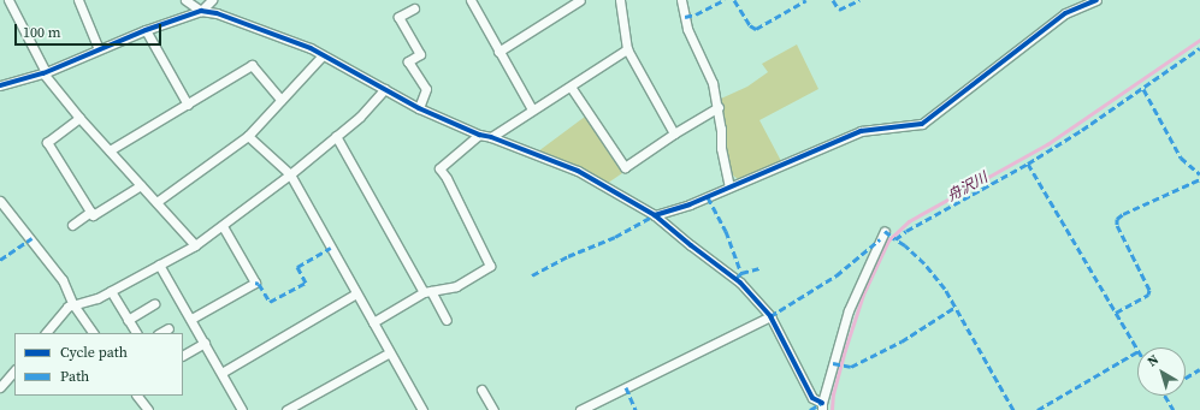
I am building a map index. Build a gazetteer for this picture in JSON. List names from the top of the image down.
{
  "water": ["舟沢川"],
  "legend": ["Cycle path", "Path"],
  "scale_bar": "100 m",
  "north": "top left"
}
